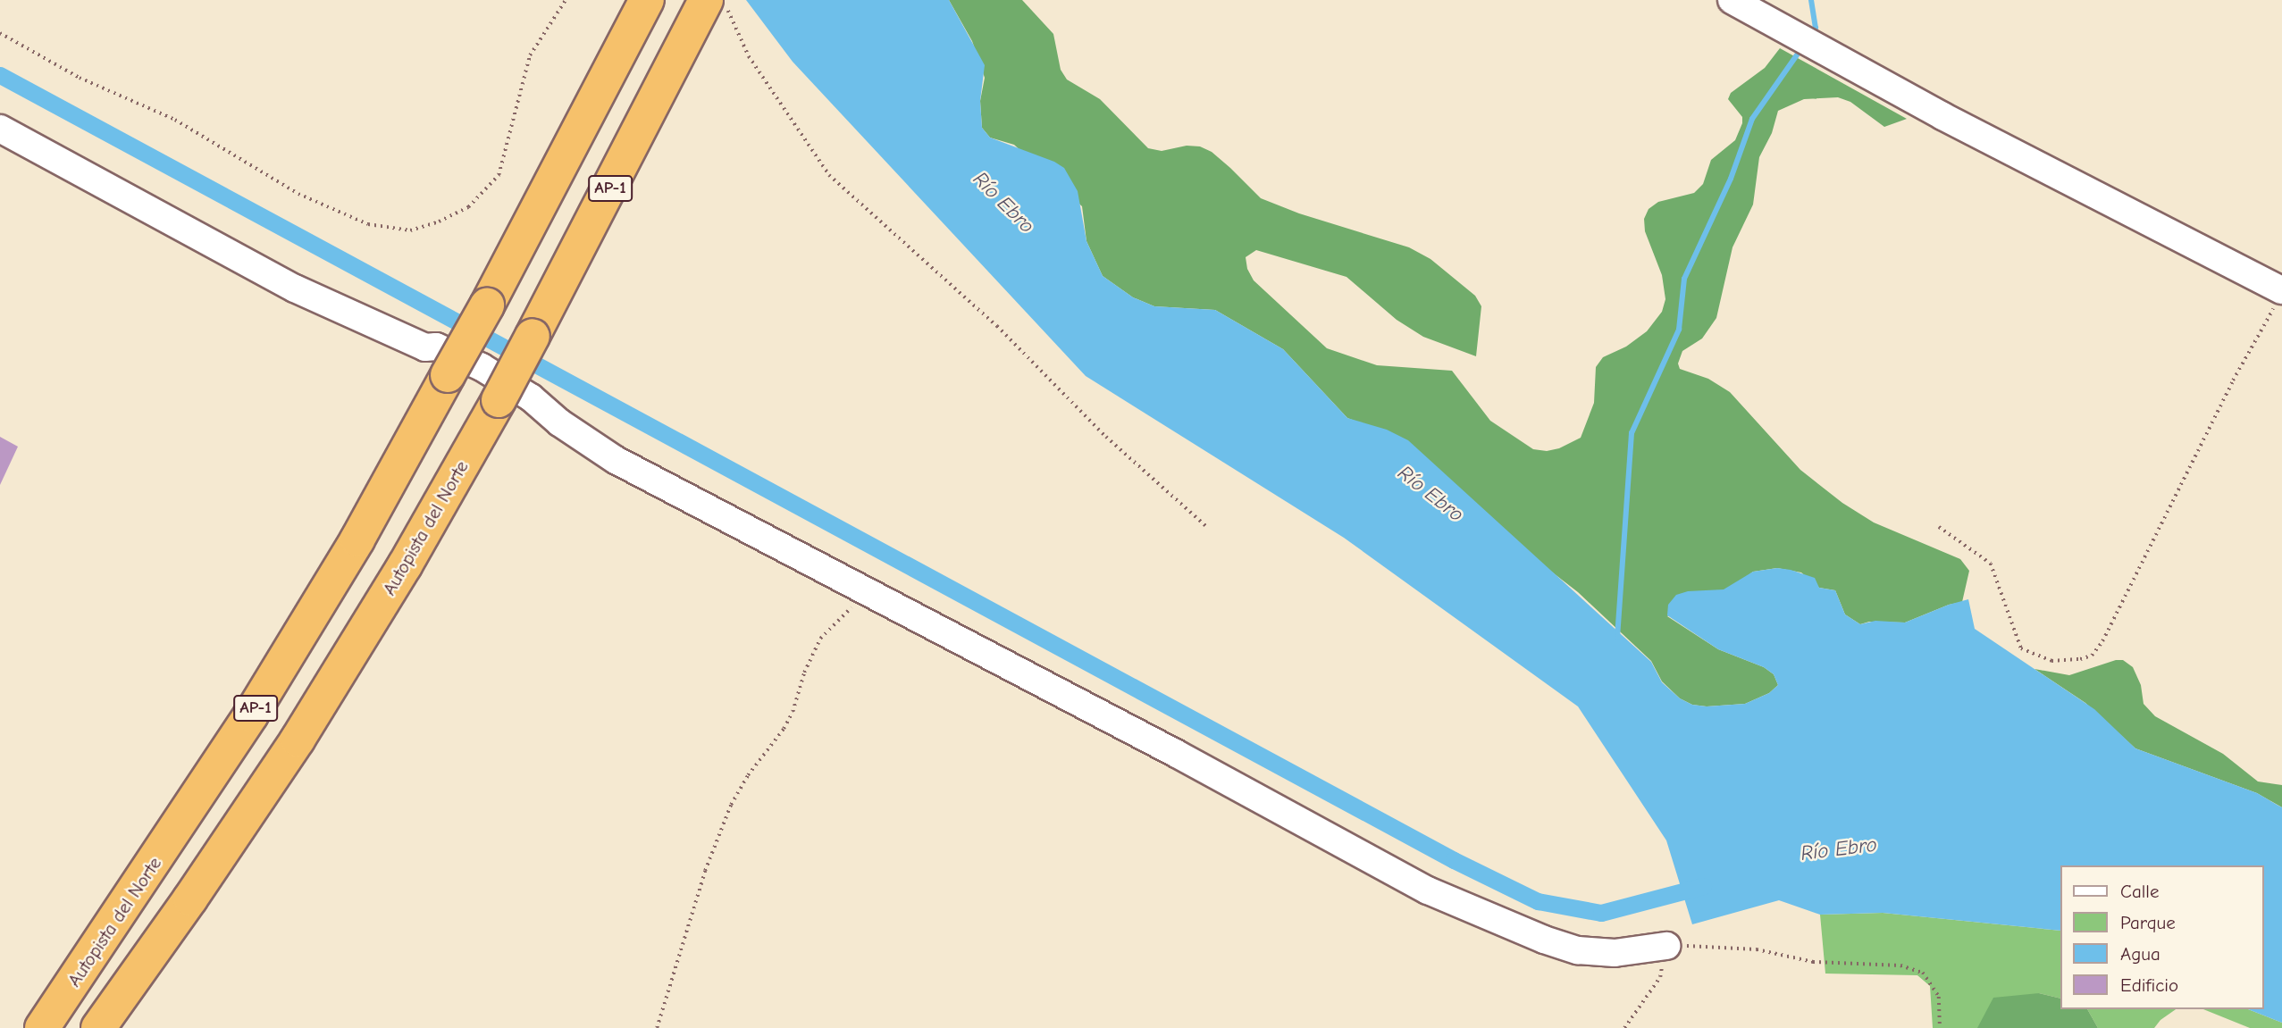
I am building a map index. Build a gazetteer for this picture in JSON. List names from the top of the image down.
{
  "streets": {
    "highway": ["AP-1", "Autopista del Norte"]
  },
  "water": ["Río Ebro"],
  "legend": [
    "Calle",
    "Parque",
    "Agua",
    "Edificio"
  ]
}
